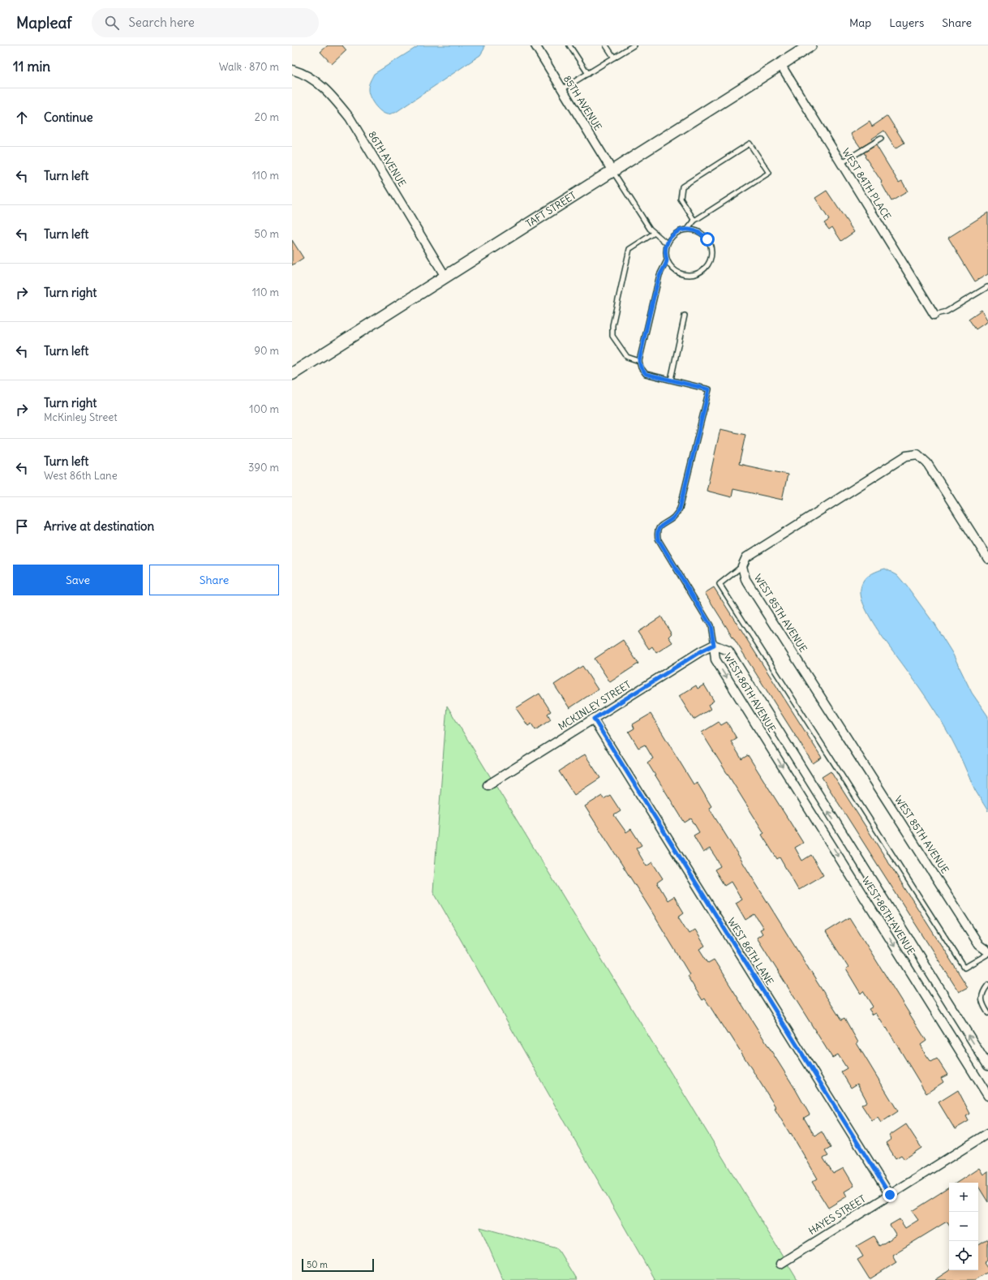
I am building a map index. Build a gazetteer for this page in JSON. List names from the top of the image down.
{
  "streets": {
    "main road": ["TAFT STREET"],
    "street": [
      "85TH AVENUE",
      "86TH AVENUE",
      "WEST 84TH PLACE",
      "WEST 85TH AVENUE",
      "WEST 86TH AVENUE",
      "MCKINLEY STREET",
      "WEST 86TH LANE",
      "HAYES STREET"
    ]
  },
  "crossings": [
    ["85TH AVENUE", "TAFT STREET"],
    ["86TH AVENUE", "TAFT STREET"],
    ["WEST 84TH PLACE", "TAFT STREET"],
    ["WEST 86TH AVENUE", "MCKINLEY STREET"],
    ["MCKINLEY STREET", "WEST 86TH LANE"],
    ["WEST 86TH LANE", "HAYES STREET"]
  ],
  "scale_bar": "50 m",
  "page": {
    "header": "Mapleaf",
    "search": "Search here",
    "nav": ["Map", "Layers", "Share"],
    "heading": ["11 min", "Walk · 870 m"],
    "list": [
      ["Continue", "20 m"],
      ["Turn left", "110 m"],
      ["Turn left", "50 m"],
      ["Turn right", "110 m"],
      ["Turn left", "90 m"],
      ["Turn right", "McKinley Street", "100 m"],
      ["Turn left", "West 86th Lane", "390 m"],
      "Arrive at destination"
    ],
    "buttons": ["Save", "Share"],
    "map_buttons": ["+", "−"],
    "scale": "50 m"
  }
}
